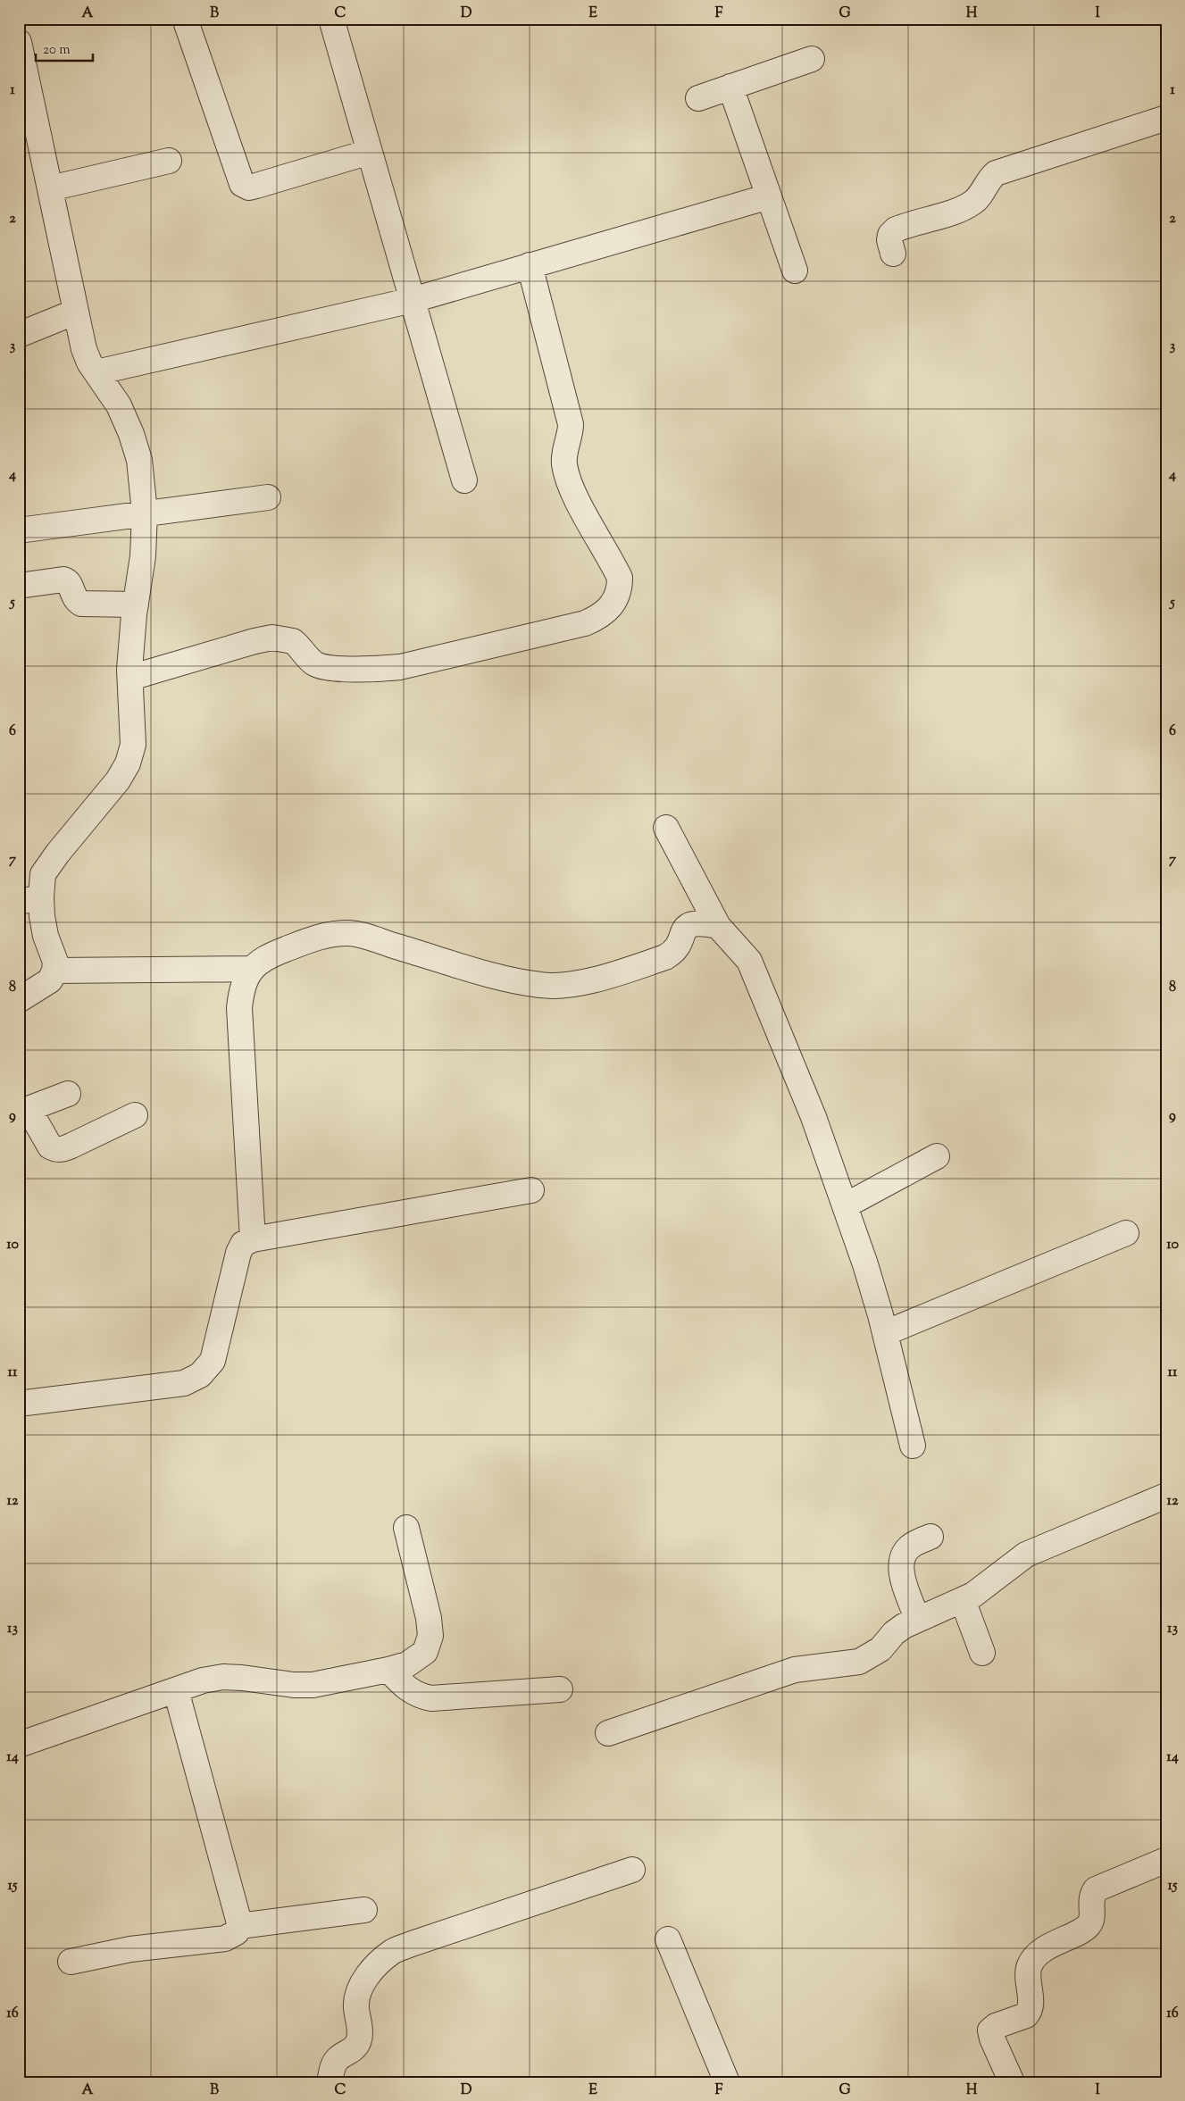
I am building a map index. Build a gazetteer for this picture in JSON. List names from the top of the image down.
{
  "scale_bar": "20 m",
  "grid": {
    "columns": [
      "A",
      "B",
      "C",
      "D",
      "E",
      "F",
      "G",
      "H",
      "I"
    ],
    "rows": [
      "1",
      "2",
      "3",
      "4",
      "5",
      "6",
      "7",
      "8",
      "9",
      "10",
      "11",
      "12",
      "13",
      "14",
      "15",
      "16"
    ]
  }
}
